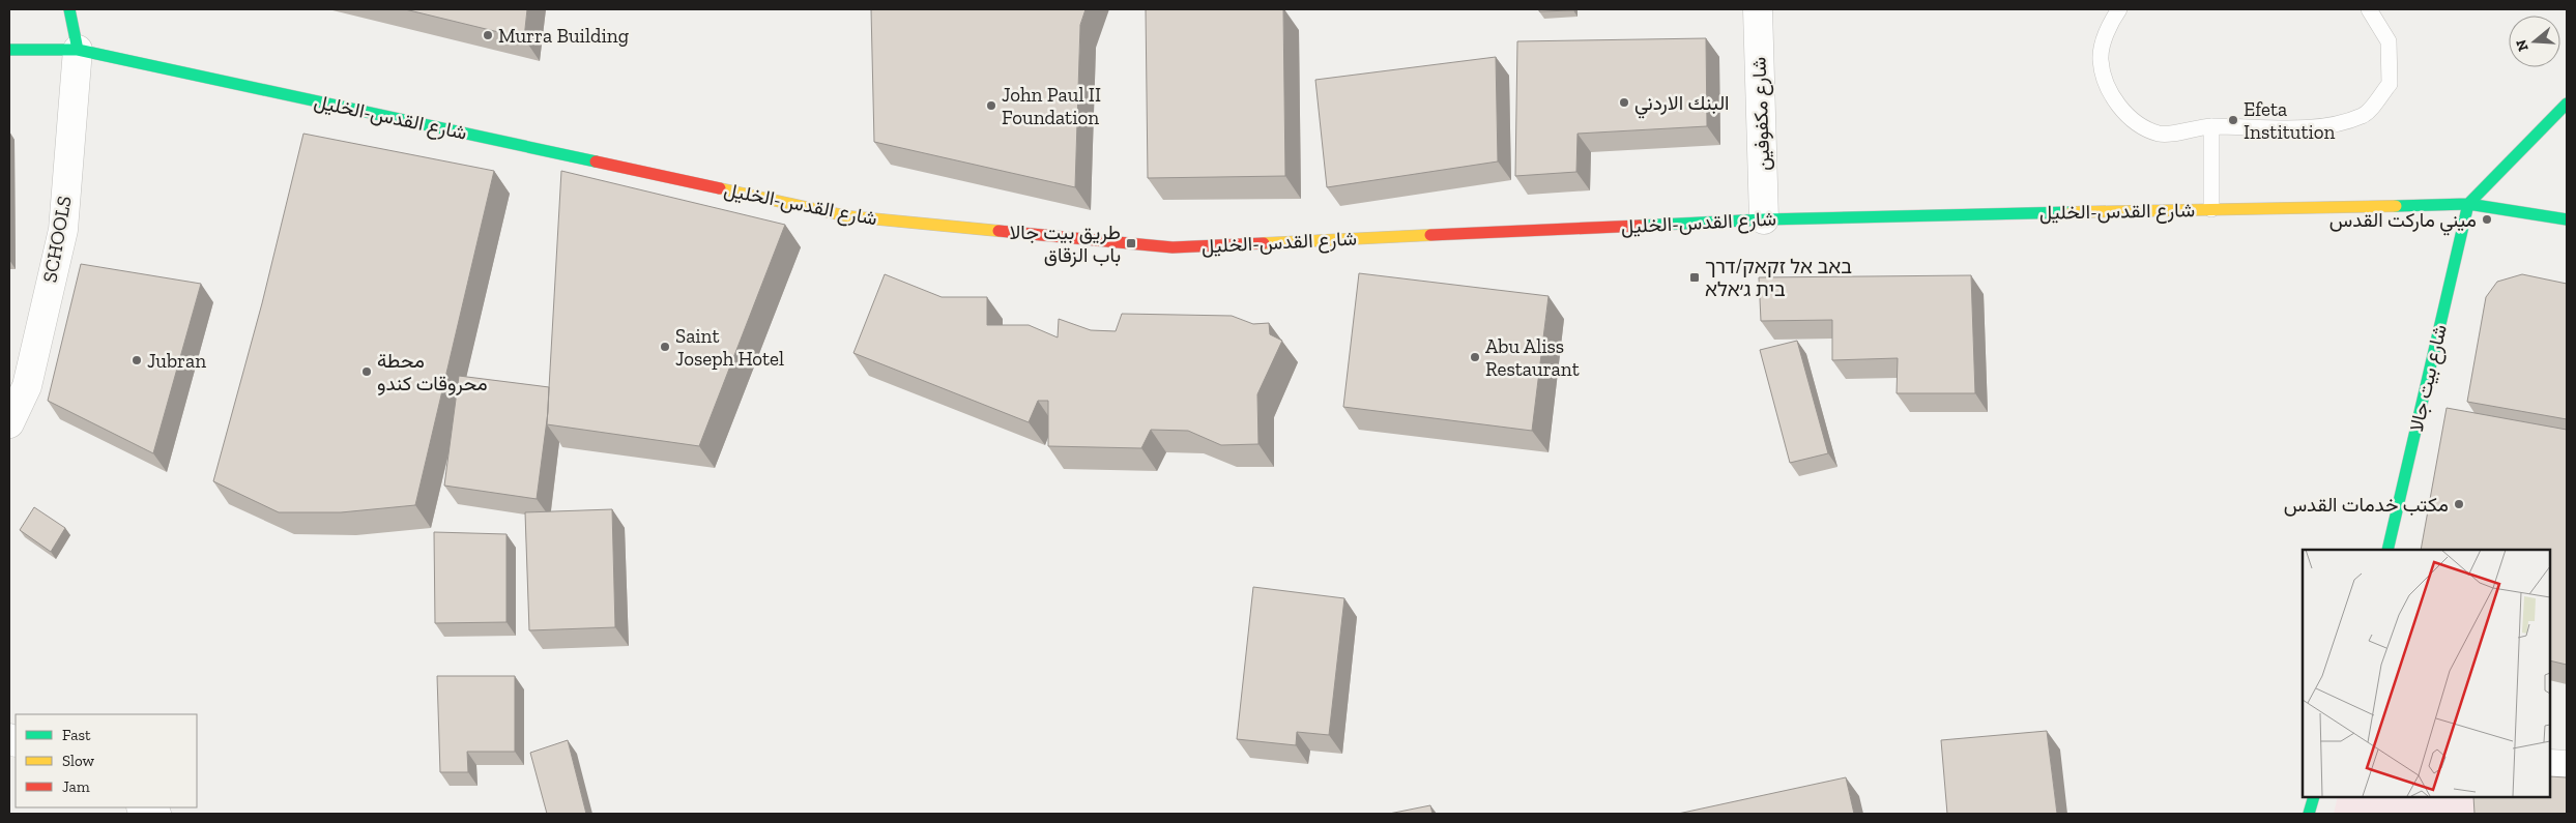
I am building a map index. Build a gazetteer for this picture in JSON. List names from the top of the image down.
{
  "streets": {
    "main road": ["شارع القدس-الخليل", "شارع بيت جالا"],
    "street": ["شارع مكفوفين", "SCHOOLS"]
  },
  "crossings": [
    ["شارع مكفوفين", "شارع القدس-الخليل"],
    ["شارع القدس-الخليل", "SCHOOLS"],
    ["شارع القدس-الخليل", "شارع بيت جالا"]
  ],
  "places": {
    "other": [
      "Murra Building",
      "البنك الاردني",
      "John Paul II Foundation",
      "Efeta Institution",
      "ميني ماركت القدس",
      "Saint Joseph Hotel",
      "Abu Aliss Restaurant",
      "Jubran",
      "محطة محروقات كندو",
      "مكتب خدمات القدس"
    ],
    "transit": ["طريق بيت جالا باب الزقاق", "באב אל זקאק/דרך בית ג׳אלא"]
  },
  "legend": ["Fast", "Slow", "Jam"],
  "north": "left"
}
